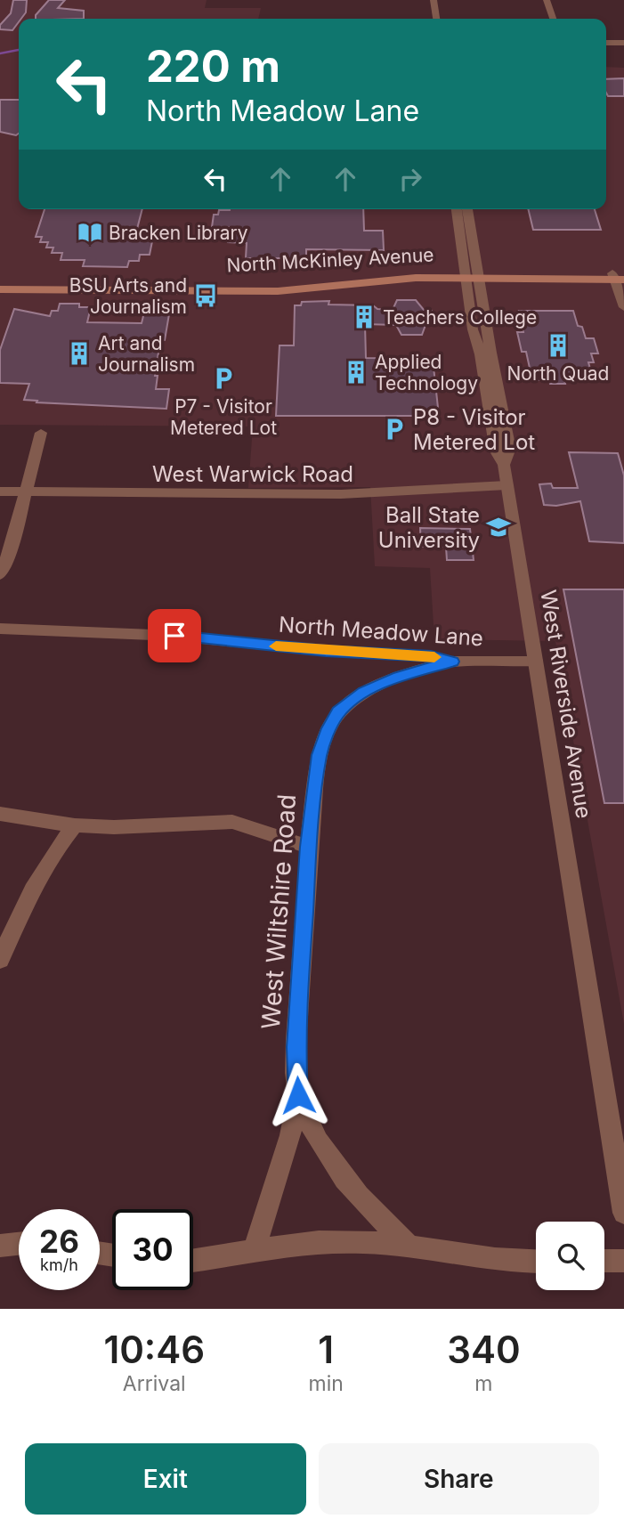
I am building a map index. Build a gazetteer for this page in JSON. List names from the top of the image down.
{
  "streets": {
    "main road": ["North McKinley Avenue"],
    "street": [
      "West Warwick Road",
      "North Meadow Lane",
      "West Riverside Avenue",
      "West Wiltshire Road"
    ]
  },
  "crossings": [
    ["North McKinley Avenue", "West Riverside Avenue"],
    ["West Warwick Road", "West Riverside Avenue"],
    ["North Meadow Lane", "West Riverside Avenue"],
    ["North Meadow Lane", "West Wiltshire Road"]
  ],
  "places": {
    "library": ["Bracken Library"],
    "bus stop": ["BSU Arts and Journalism"],
    "building": [
      "Teachers College",
      "North Quad",
      "Art and Journalism",
      "Applied Technology"
    ],
    "parking": ["P7 - Visitor Metered Lot", "P8 - Visitor Metered Lot"],
    "school or university": ["Ball State University"]
  },
  "page": {
    "turn": ["220 m", "North Meadow Lane"],
    "speed": "26 km/h",
    "limit": "30",
    "eta": [
      "10:46",
      "Arrival",
      "1",
      "min",
      "340",
      "m"
    ],
    "buttons": ["Exit", "Share"]
  }
}
